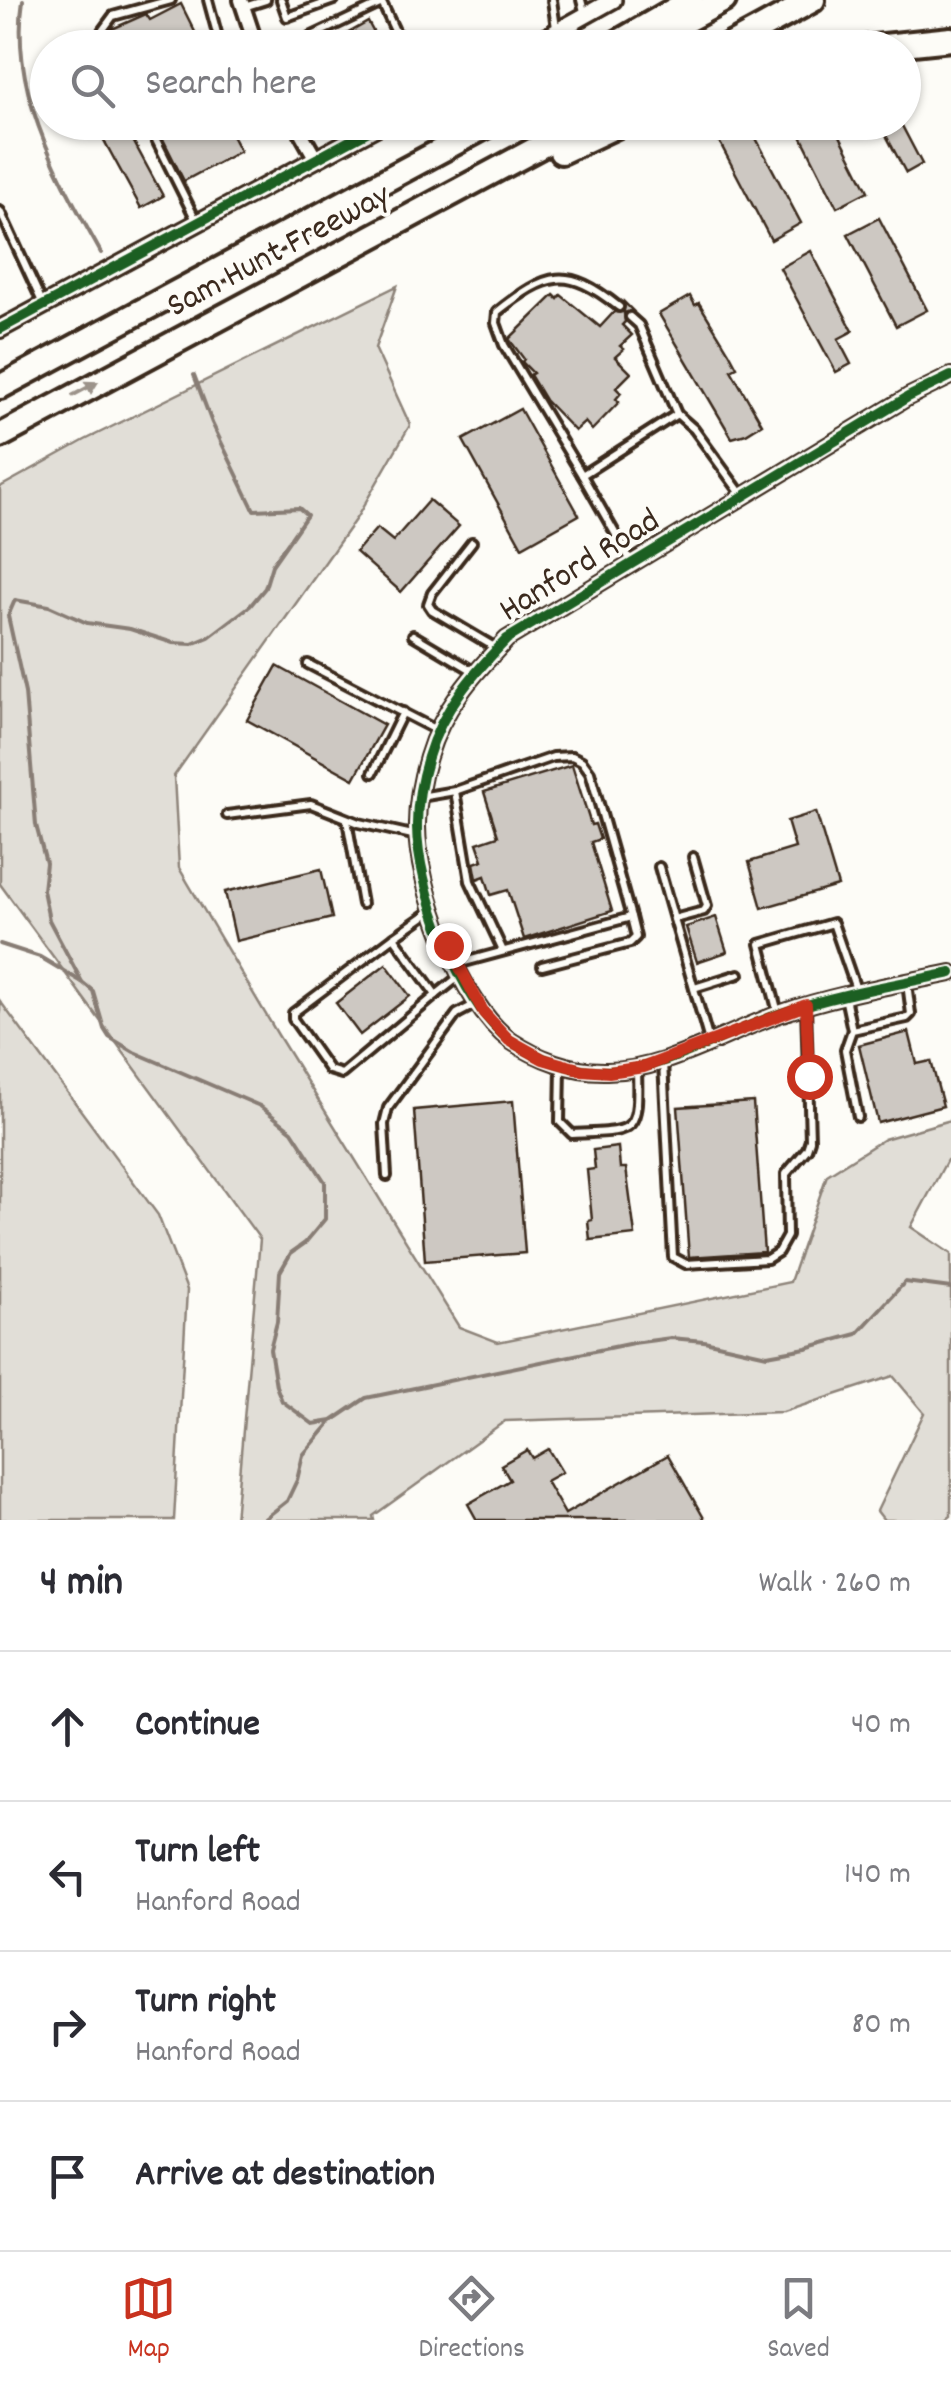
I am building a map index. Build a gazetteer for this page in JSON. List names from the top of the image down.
{
  "streets": {
    "highway": ["Sam Hunt Freeway"],
    "street": ["Hanford Road"]
  },
  "page": {
    "search": "Search here",
    "heading": ["4 min", "Walk · 260 m"],
    "list": [
      ["Continue", "40 m"],
      ["Turn left", "Hanford Road", "140 m"],
      ["Turn right", "Hanford Road", "80 m"],
      "Arrive at destination"
    ],
    "nav": ["Map", "Directions", "Saved"]
  }
}
